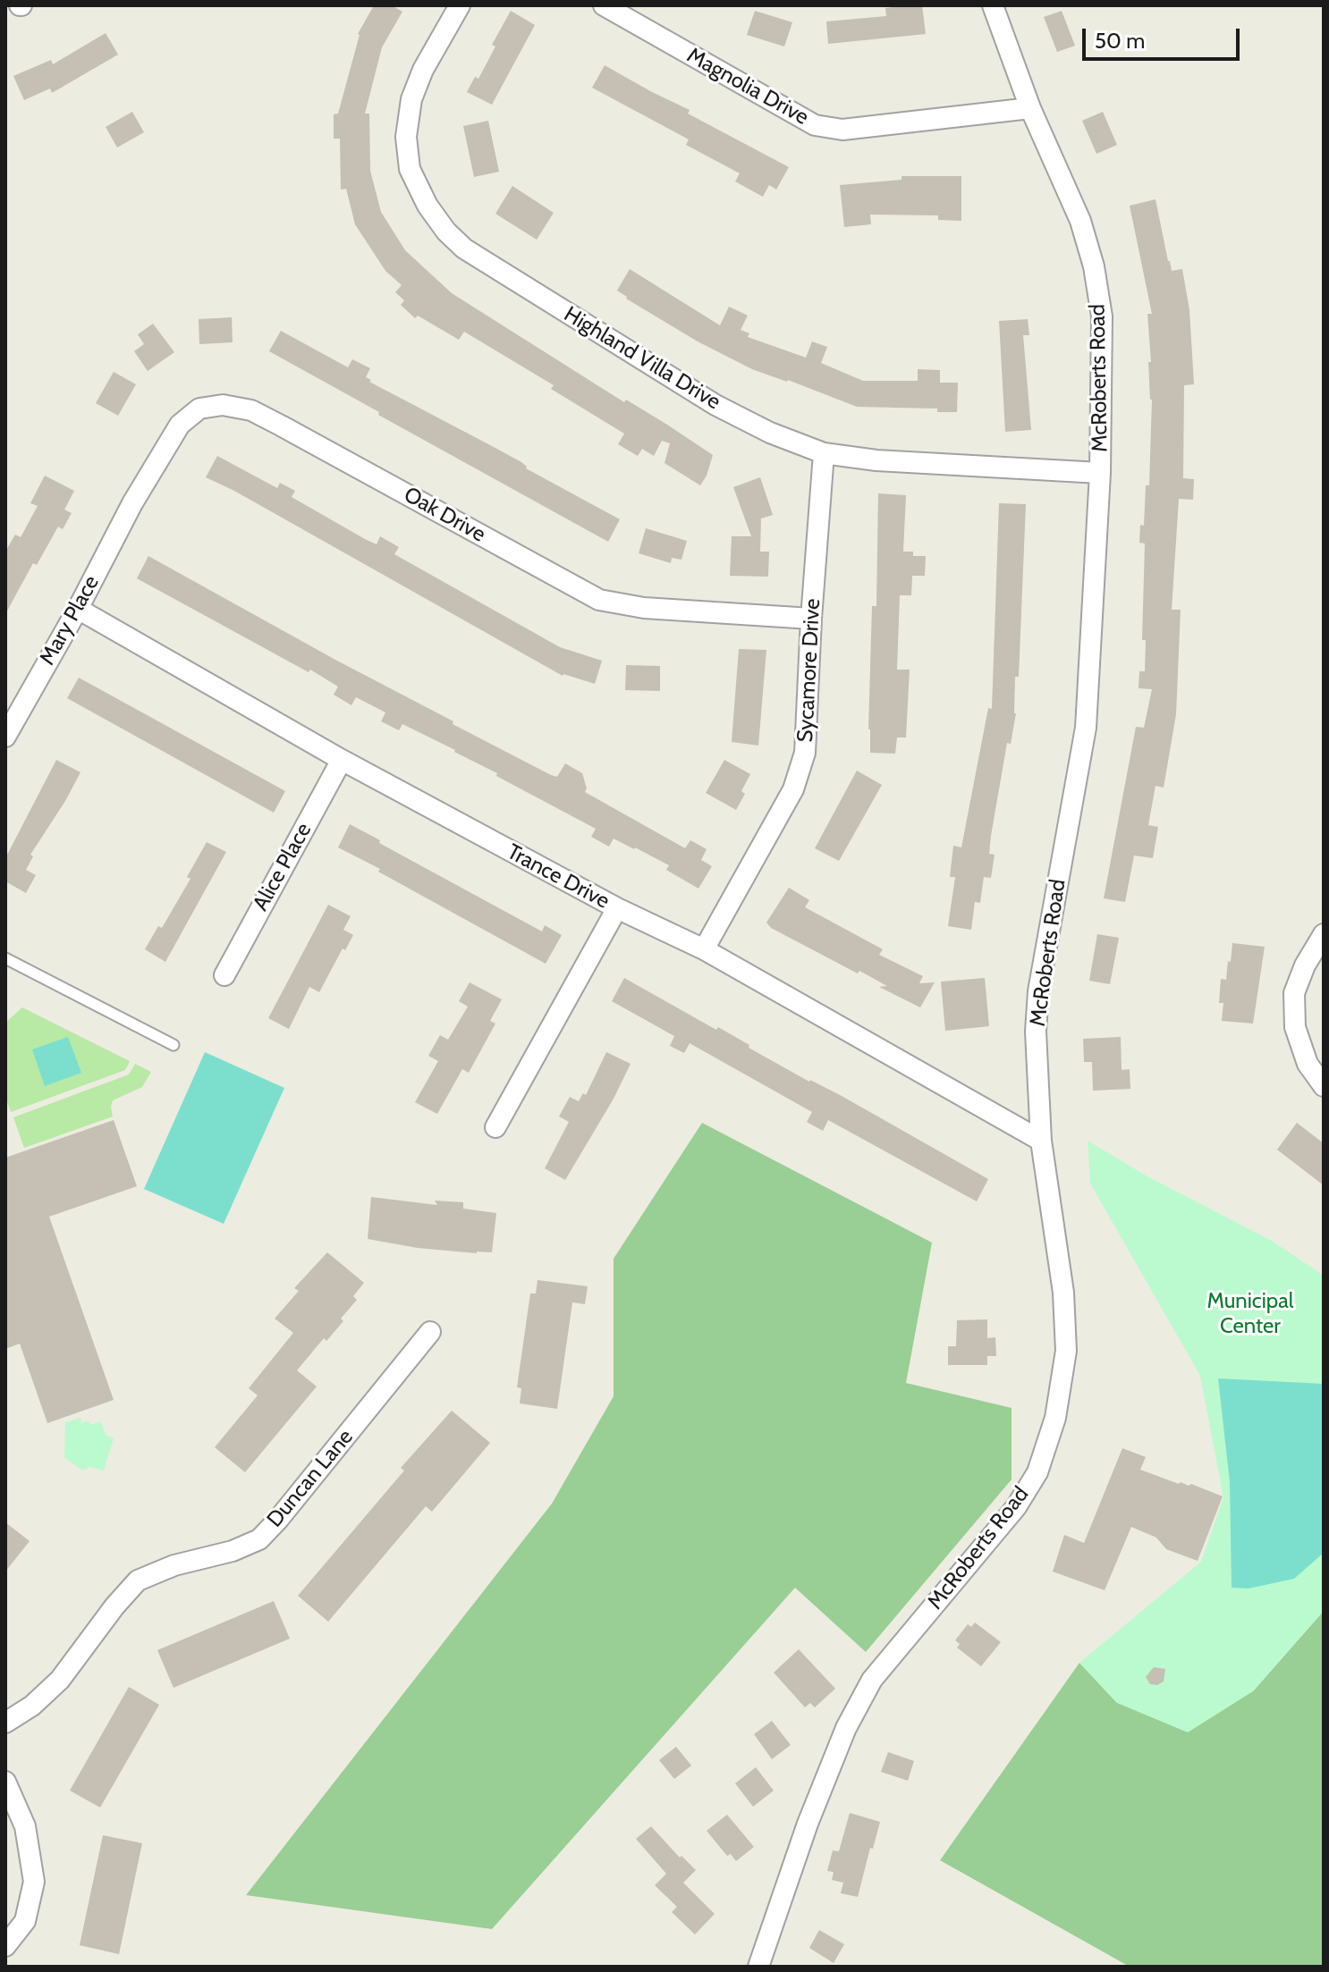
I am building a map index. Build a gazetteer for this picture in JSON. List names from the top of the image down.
{
  "streets": {
    "street": [
      "Magnolia Drive",
      "Highland Villa Drive",
      "McRoberts Road",
      "Oak Drive",
      "Mary Place",
      "Sycamore Drive",
      "Alice Place",
      "Trance Drive",
      "Duncan Lane"
    ]
  },
  "crossings": [
    ["Magnolia Drive", "McRoberts Road"],
    ["Highland Villa Drive", "McRoberts Road"],
    ["Highland Villa Drive", "Sycamore Drive"],
    ["McRoberts Road", "Trance Drive"],
    ["Oak Drive", "Mary Place"],
    ["Oak Drive", "Sycamore Drive"],
    ["Mary Place", "Trance Drive"],
    ["Sycamore Drive", "Trance Drive"],
    ["Alice Place", "Trance Drive"]
  ],
  "parks": ["Municipal Center"],
  "scale_bar": "50 m"
}
